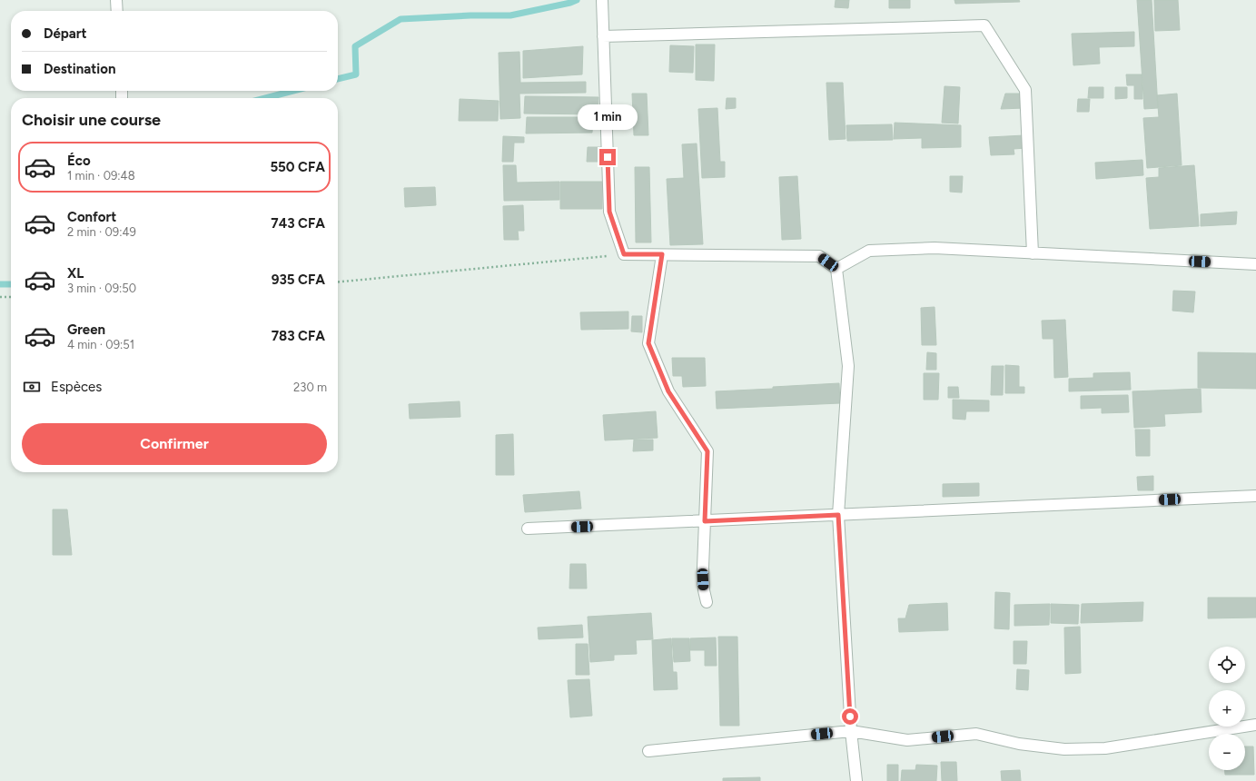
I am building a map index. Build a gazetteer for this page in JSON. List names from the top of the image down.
{
  "page": {
    "banner": ["Départ", "Destination"],
    "heading": "Choisir une course",
    "bubble": "1 min",
    "list": [
      {
        "name": "Éco",
        "note": "1 min · 09:48",
        "value": "550 CFA"
      },
      {
        "name": "Confort",
        "note": "2 min · 09:49",
        "value": "743 CFA"
      },
      {
        "name": "XL",
        "note": "3 min · 09:50",
        "value": "935 CFA"
      },
      {
        "name": "Green",
        "note": "4 min · 09:51",
        "value": "783 CFA"
      }
    ],
    "pay": ["Espèces", "230 m"],
    "buttons": "Confirmer",
    "map_buttons": ["+", "−"]
  }
}
